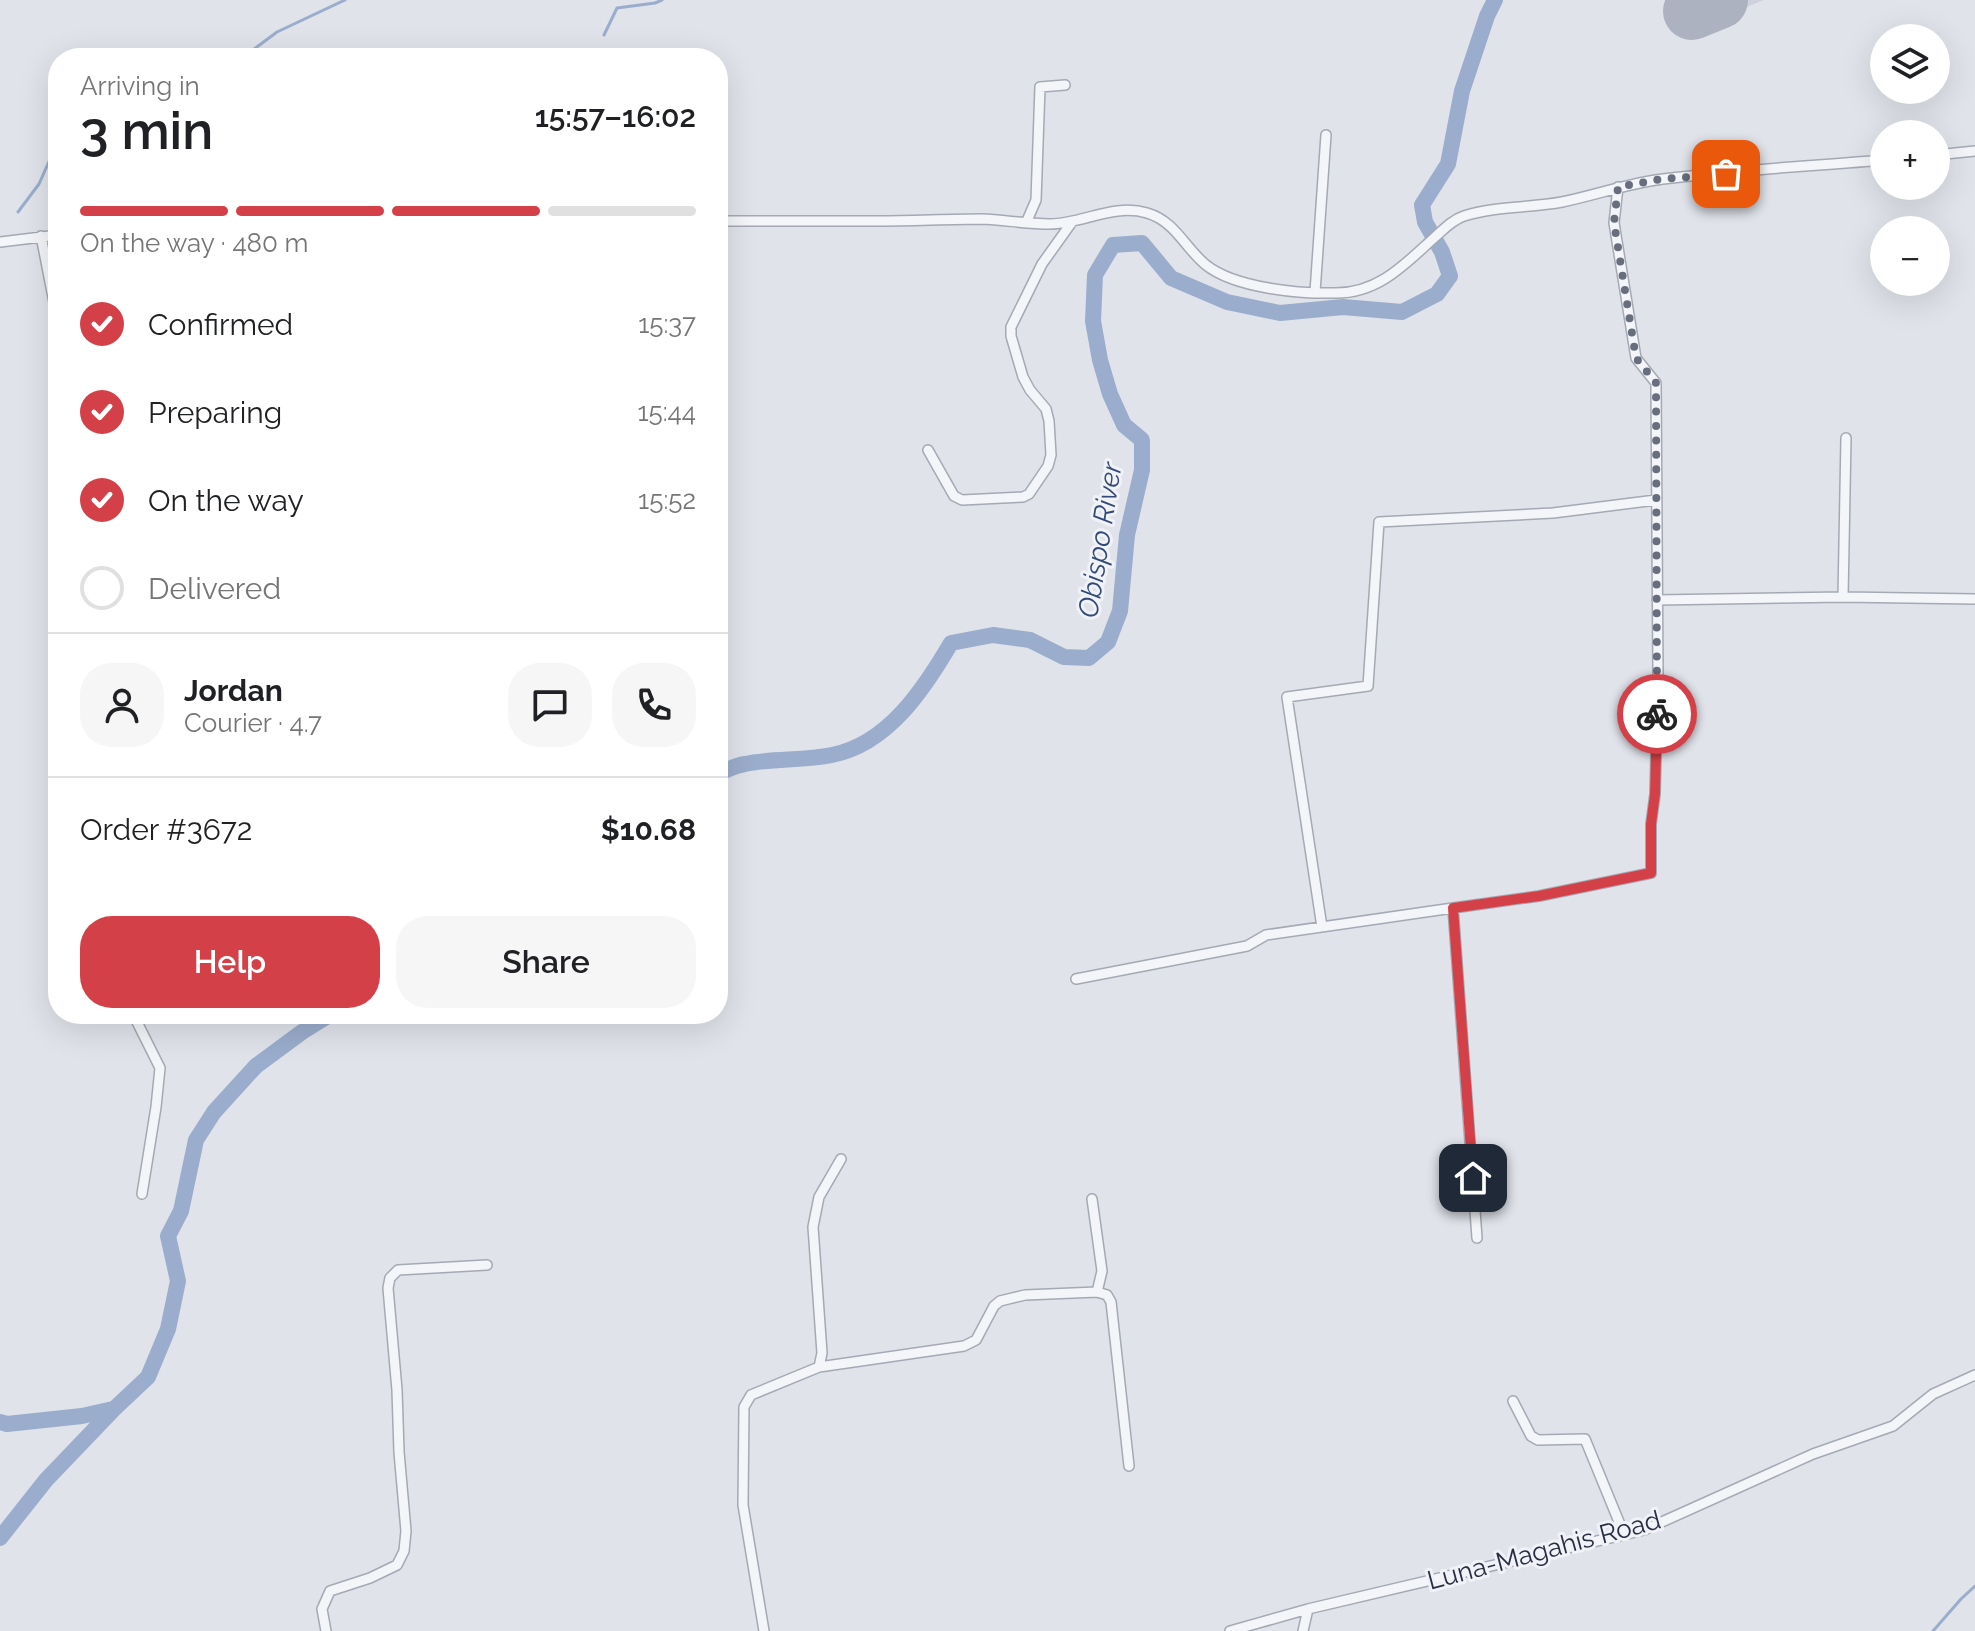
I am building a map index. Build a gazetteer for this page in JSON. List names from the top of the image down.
{
  "streets": {
    "street": ["Luna-Magahis Road"]
  },
  "water": ["Obispo River"],
  "page": {
    "map_buttons": ["+", "−"],
    "heading": ["3 min", "Arriving in", "15:57–16:02"],
    "panel": [
      "Jordan",
      "Courier · 4.7",
      "Order #3672",
      "$10.68"
    ],
    "bar": "On the way · 480 m",
    "list": [
      ["Confirmed", "15:37"],
      ["Preparing", "15:44"],
      ["On the way", "15:52"],
      "Delivered"
    ],
    "buttons": ["Help", "Share"]
  }
}
